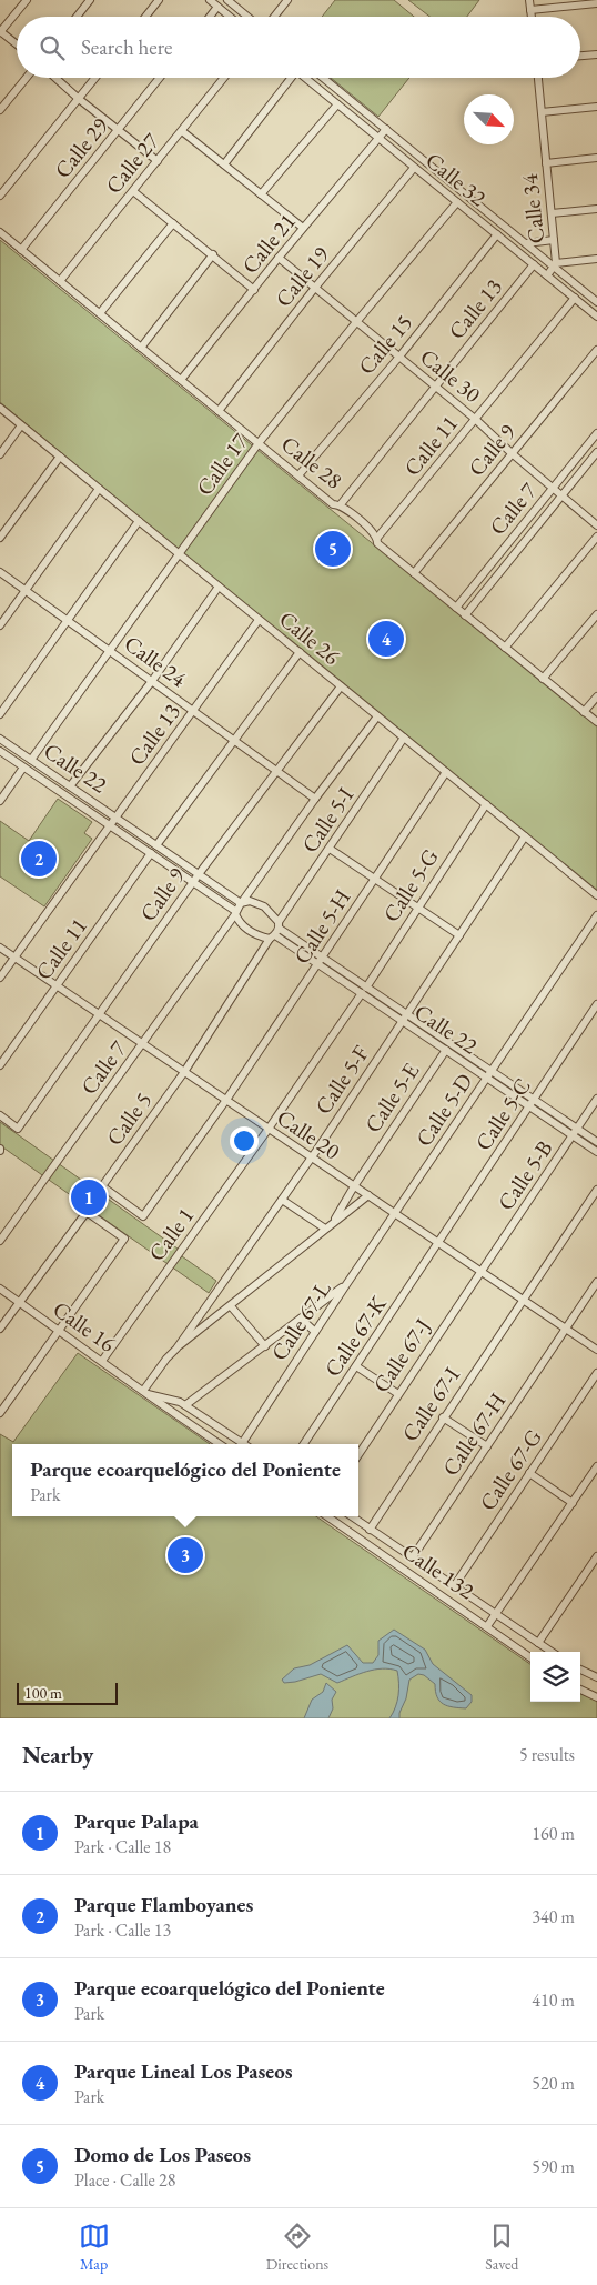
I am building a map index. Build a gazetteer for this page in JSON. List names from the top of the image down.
{
  "streets": {
    "street": [
      "Calle 29",
      "Calle 27",
      "Calle 32",
      "Calle 34",
      "Calle 21",
      "Calle 19",
      "Calle 13",
      "Calle 15",
      "Calle 30",
      "Calle 11",
      "Calle 9",
      "Calle 28",
      "Calle 17",
      "Calle 7",
      "Calle 26",
      "Calle 24",
      "Calle 22",
      "Calle 5-I",
      "Calle 5-G",
      "Calle 5-H",
      "Calle 5-F",
      "Calle 5-E",
      "Calle 5-D",
      "Calle 5-C",
      "Calle 5",
      "Calle 20",
      "Calle 5-B",
      "Calle 1",
      "Calle 67-L",
      "Calle 16",
      "Calle 67-K",
      "Calle 67-J",
      "Calle 67-I",
      "Calle 67-H",
      "Calle 67-G",
      "Calle 132"
    ]
  },
  "crossings": [
    ["Calle 29", "Calle 28"],
    ["Calle 27", "Calle 28"],
    ["Calle 32", "Calle 34"],
    ["Calle 32", "Calle 21"],
    ["Calle 32", "Calle 19"],
    ["Calle 32", "Calle 13"],
    ["Calle 32", "Calle 15"],
    ["Calle 32", "Calle 11"],
    ["Calle 32", "Calle 17"],
    ["Calle 21", "Calle 30"],
    ["Calle 21", "Calle 28"],
    ["Calle 19", "Calle 30"],
    ["Calle 19", "Calle 28"],
    ["Calle 13", "Calle 30"],
    ["Calle 13", "Calle 28"],
    ["Calle 13", "Calle 26"],
    ["Calle 13", "Calle 24"],
    ["Calle 13", "Calle 22"],
    ["Calle 13", "Calle 20"],
    ["Calle 15", "Calle 30"],
    ["Calle 15", "Calle 28"],
    ["Calle 30", "Calle 11"],
    ["Calle 30", "Calle 9"],
    ["Calle 30", "Calle 17"],
    ["Calle 30", "Calle 7"],
    ["Calle 11", "Calle 28"],
    ["Calle 11", "Calle 22"],
    ["Calle 11", "Calle 20"],
    ["Calle 9", "Calle 28"],
    ["Calle 9", "Calle 26"],
    ["Calle 9", "Calle 24"],
    ["Calle 9", "Calle 22"],
    ["Calle 9", "Calle 20"],
    ["Calle 28", "Calle 17"],
    ["Calle 28", "Calle 7"],
    ["Calle 17", "Calle 26"],
    ["Calle 17", "Calle 24"],
    ["Calle 17", "Calle 22"],
    ["Calle 7", "Calle 22"],
    ["Calle 7", "Calle 20"],
    ["Calle 26", "Calle 5-I"],
    ["Calle 26", "Calle 5-G"],
    ["Calle 26", "Calle 5-H"],
    ["Calle 26", "Calle 5-F"],
    ["Calle 22", "Calle 5-I"],
    ["Calle 22", "Calle 5-G"],
    ["Calle 22", "Calle 5-H"],
    ["Calle 22", "Calle 5-F"],
    ["Calle 22", "Calle 5-E"],
    ["Calle 22", "Calle 5-D"],
    ["Calle 22", "Calle 5-C"],
    ["Calle 22", "Calle 5-B"],
    ["Calle 5-I", "Calle 5"],
    ["Calle 5-I", "Calle 20"],
    ["Calle 5-G", "Calle 20"],
    ["Calle 5-G", "Calle 1"],
    ["Calle 5-H", "Calle 5"],
    ["Calle 5-H", "Calle 20"],
    ["Calle 5-F", "Calle 5-E"],
    ["Calle 5-F", "Calle 20"],
    ["Calle 5-F", "Calle 16"],
    ["Calle 5-E", "Calle 20"],
    ["Calle 5-D", "Calle 20"],
    ["Calle 5-D", "Calle 67-L"],
    ["Calle 5-C", "Calle 20"],
    ["Calle 5-C", "Calle 67-K"],
    ["Calle 5", "Calle 20"],
    ["Calle 20", "Calle 5-B"],
    ["Calle 20", "Calle 1"],
    ["Calle 20", "Calle 67-L"],
    ["Calle 20", "Calle 67-K"],
    ["Calle 20", "Calle 67-J"],
    ["Calle 20", "Calle 67-I"],
    ["Calle 20", "Calle 67-H"],
    ["Calle 5-B", "Calle 67-J"],
    ["Calle 1", "Calle 16"],
    ["Calle 67-I", "Calle 132"],
    ["Calle 67-H", "Calle 132"],
    ["Calle 67-G", "Calle 132"]
  ],
  "scale_bar": "100 m",
  "north": "bottom right",
  "page": {
    "search": "Search here",
    "pins": [
      "5",
      "4",
      "2",
      "1",
      "3"
    ],
    "popup": ["Parque ecoarquelógico del Poniente", "Park"],
    "scale": "100 m",
    "heading": ["Nearby", "5 results"],
    "list": [
      {
        "mark": "1",
        "name": "Parque Palapa",
        "note": "Park · Calle 18",
        "value": "160 m"
      },
      {
        "mark": "2",
        "name": "Parque Flamboyanes",
        "note": "Park · Calle 13",
        "value": "340 m"
      },
      {
        "mark": "3",
        "name": "Parque ecoarquelógico del Poniente",
        "note": "Park",
        "value": "410 m"
      },
      {
        "mark": "4",
        "name": "Parque Lineal Los Paseos",
        "note": "Park",
        "value": "520 m"
      },
      {
        "mark": "5",
        "name": "Domo de Los Paseos",
        "note": "Place · Calle 28",
        "value": "590 m"
      }
    ],
    "nav": ["Map", "Directions", "Saved"]
  }
}
